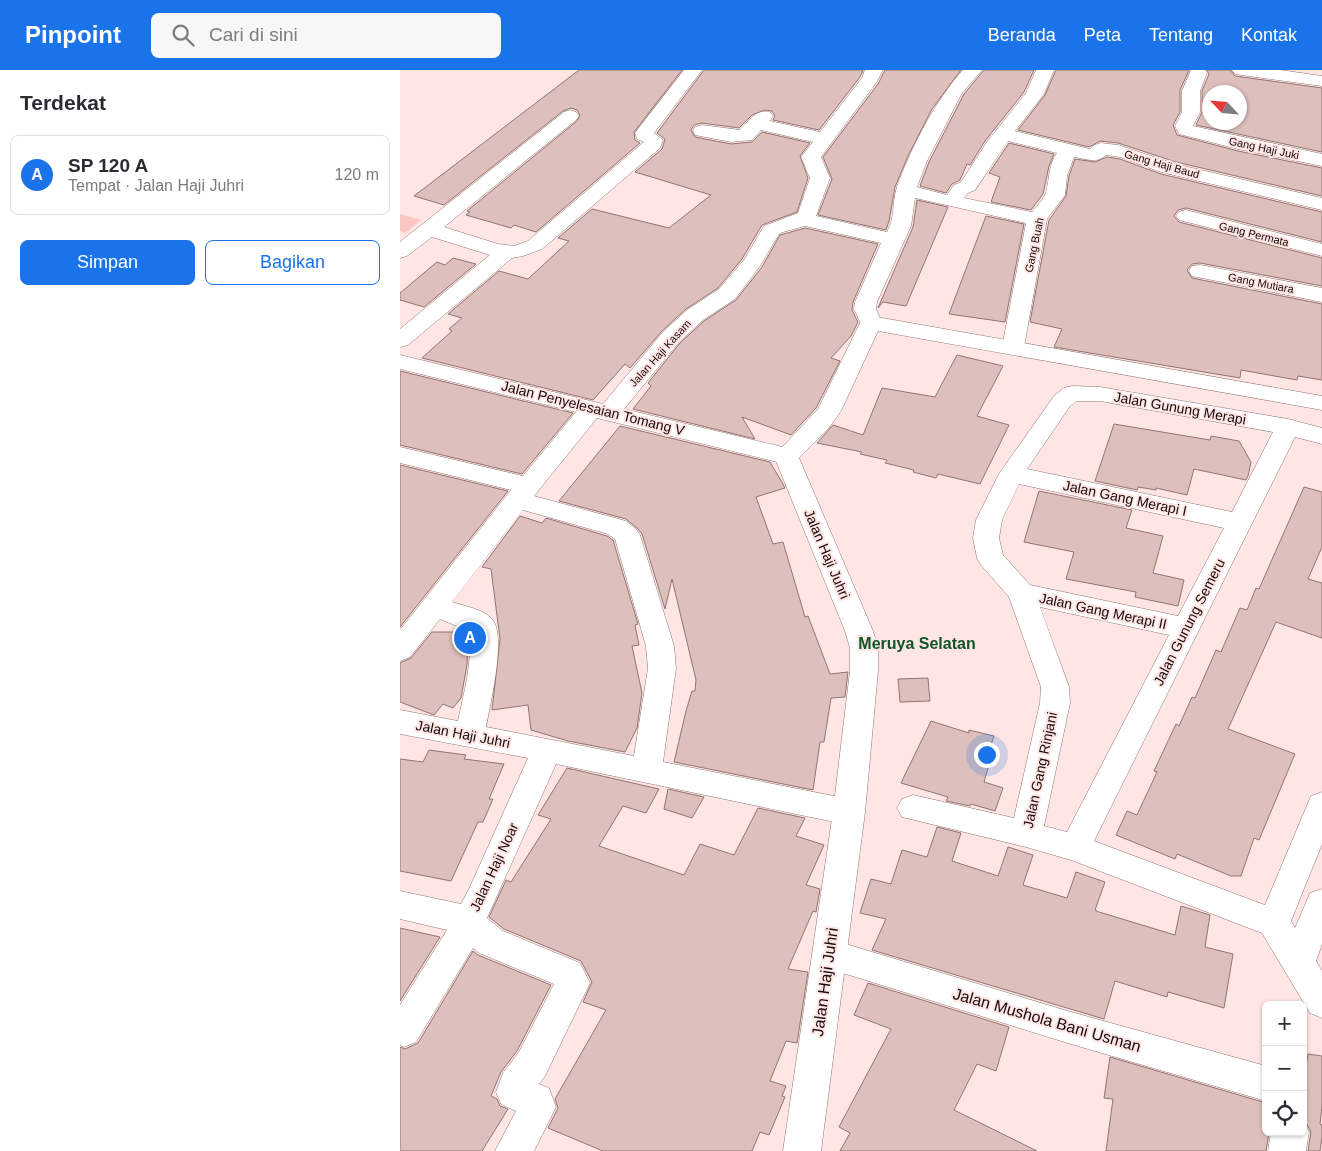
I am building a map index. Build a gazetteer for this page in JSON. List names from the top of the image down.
{
  "streets": {
    "street": [
      "Gang Haji Juki",
      "Gang Haji Baud",
      "Gang Permata",
      "Gang Buah",
      "Gang Mutiara",
      "Jalan Haji Kasam",
      "Jalan Penyelesaian Tomang V",
      "Jalan Gunung Merapi",
      "Jalan Gang Merapi I",
      "Jalan Haji Juhri",
      "Jalan Gang Merapi II",
      "Jalan Gunung Semeru",
      "Jalan Gang Rinjani",
      "Jalan Haji Noar",
      "Jalan Mushola Bani Usman"
    ]
  },
  "crossings": [
    ["Gang Haji Baud", "Gang Buah"],
    ["Jalan Haji Kasam", "Jalan Penyelesaian Tomang V"],
    ["Jalan Penyelesaian Tomang V", "Jalan Haji Juhri"],
    ["Jalan Gunung Merapi", "Jalan Gunung Semeru"],
    ["Jalan Gunung Merapi", "Jalan Gang Rinjani"],
    ["Jalan Gang Merapi I", "Jalan Gunung Semeru"],
    ["Jalan Gang Merapi I", "Jalan Gang Rinjani"],
    ["Jalan Haji Juhri", "Jalan Haji Noar"],
    ["Jalan Haji Juhri", "Jalan Mushola Bani Usman"],
    ["Jalan Gang Merapi II", "Jalan Gunung Semeru"],
    ["Jalan Gang Merapi II", "Jalan Gang Rinjani"],
    ["Jalan Gunung Semeru", "Jalan Gang Rinjani"]
  ],
  "districts": ["Meruya Selatan"],
  "north": "top left",
  "page": {
    "header": "Pinpoint",
    "search": "Cari di sini",
    "nav": [
      "Beranda",
      "Peta",
      "Tentang",
      "Kontak"
    ],
    "heading": "Terdekat",
    "list": [
      {
        "mark": "A",
        "name": "SP 120 A",
        "note": "Tempat · Jalan Haji Juhri",
        "value": "120 m"
      }
    ],
    "buttons": ["Simpan", "Bagikan"],
    "pins": "A",
    "map_buttons": ["+", "−"]
  }
}
